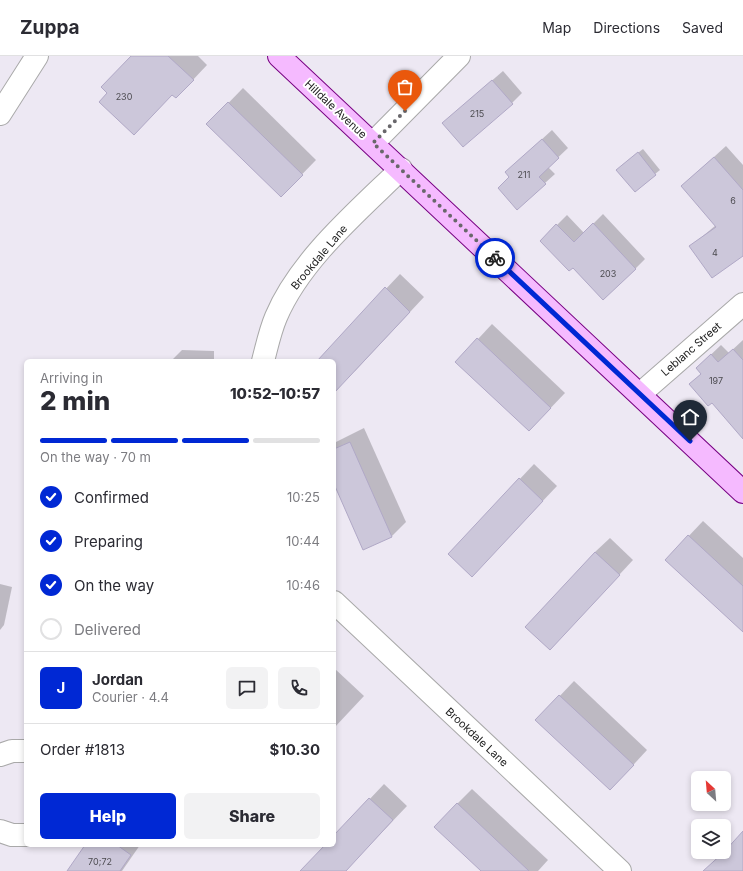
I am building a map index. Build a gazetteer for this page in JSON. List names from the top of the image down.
{
  "streets": {
    "main road": ["Hilldale Avenue"],
    "street": ["Brookdale Lane", "Leblanc Street"]
  },
  "crossings": [
    ["Hilldale Avenue", "Brookdale Lane"],
    ["Hilldale Avenue", "Leblanc Street"]
  ],
  "house_numbers": [
    "230",
    "215",
    "211",
    "6",
    "4",
    "203",
    "197",
    "70;72"
  ],
  "north": "top left",
  "page": {
    "header": "Zuppa",
    "nav": ["Map", "Directions", "Saved"],
    "heading": ["2 min", "Arriving in", "10:52–10:57"],
    "panel": [
      "Jordan",
      "Courier · 4.4",
      "Order #1813",
      "$10.30"
    ],
    "bar": "On the way · 70 m",
    "list": [
      ["Confirmed", "10:25"],
      ["Preparing", "10:44"],
      ["On the way", "10:46"],
      "Delivered"
    ],
    "round": "J",
    "buttons": ["Help", "Share"]
  }
}
